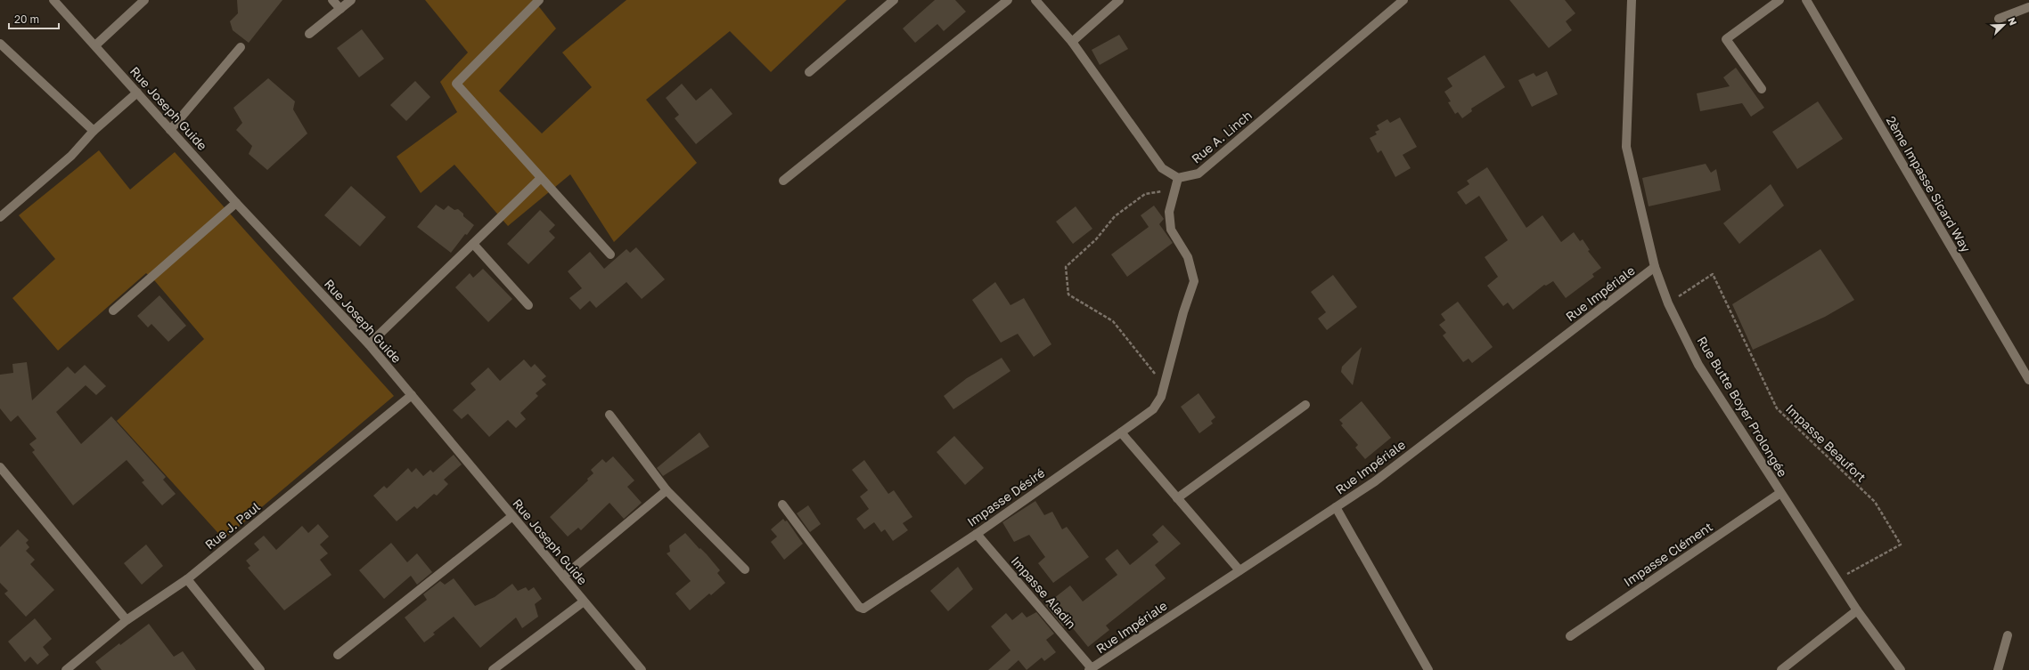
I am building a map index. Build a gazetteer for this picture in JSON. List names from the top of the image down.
{
  "streets": {
    "street": [
      "Rue Joseph Guide",
      "Rue A. Linch",
      "2ème Impasse Sicard Way",
      "Rue Impériale",
      "Rue Butte Boyer Prolongée",
      "Impasse Désiré",
      "Rue J. Paul",
      "Impasse Clément",
      "Impasse Aladin"
    ],
    "path": ["Impasse Beaufort"]
  },
  "crossings": [
    ["Rue Joseph Guide", "Rue J. Paul"],
    ["Rue A. Linch", "Impasse Désiré"],
    ["Rue Impériale", "Rue Butte Boyer Prolongée"],
    ["Rue Impériale", "Impasse Aladin"],
    ["Rue Butte Boyer Prolongée", "Impasse Beaufort"],
    ["Rue Butte Boyer Prolongée", "Impasse Clément"],
    ["Impasse Désiré", "Impasse Aladin"]
  ],
  "scale_bar": "20 m",
  "north": "top right"
}
